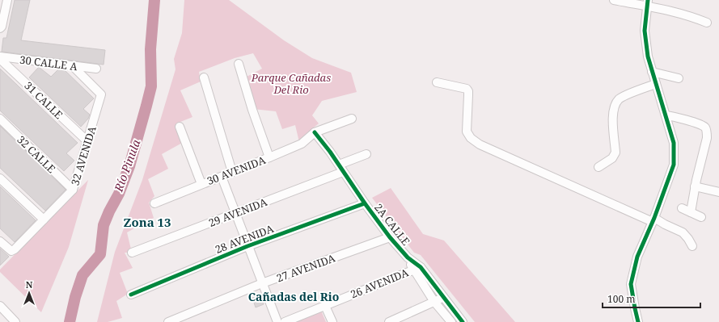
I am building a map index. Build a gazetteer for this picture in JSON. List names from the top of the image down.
{
  "streets": {
    "street": [
      "30 CALLE A",
      "31 CALLE",
      "32 CALLE",
      "32 AVENIDA",
      "30 AVENIDA",
      "29 AVENIDA",
      "2A CALLE",
      "28 AVENIDA",
      "27 AVENIDA",
      "26 AVENIDA"
    ]
  },
  "crossings": [
    ["30 CALLE A", "31 CALLE"],
    ["30 CALLE A", "32 AVENIDA"],
    ["31 CALLE", "32 AVENIDA"],
    ["32 CALLE", "32 AVENIDA"],
    ["30 AVENIDA", "2A CALLE"],
    ["29 AVENIDA", "2A CALLE"],
    ["2A CALLE", "28 AVENIDA"],
    ["2A CALLE", "27 AVENIDA"],
    ["2A CALLE", "26 AVENIDA"]
  ],
  "districts": ["Zona 13", "Cañadas del Rio"],
  "water": ["Río Pinula"],
  "parks": ["Parque Cañadas Del Rio"],
  "scale_bar": "100 m",
  "north": "top"
}
